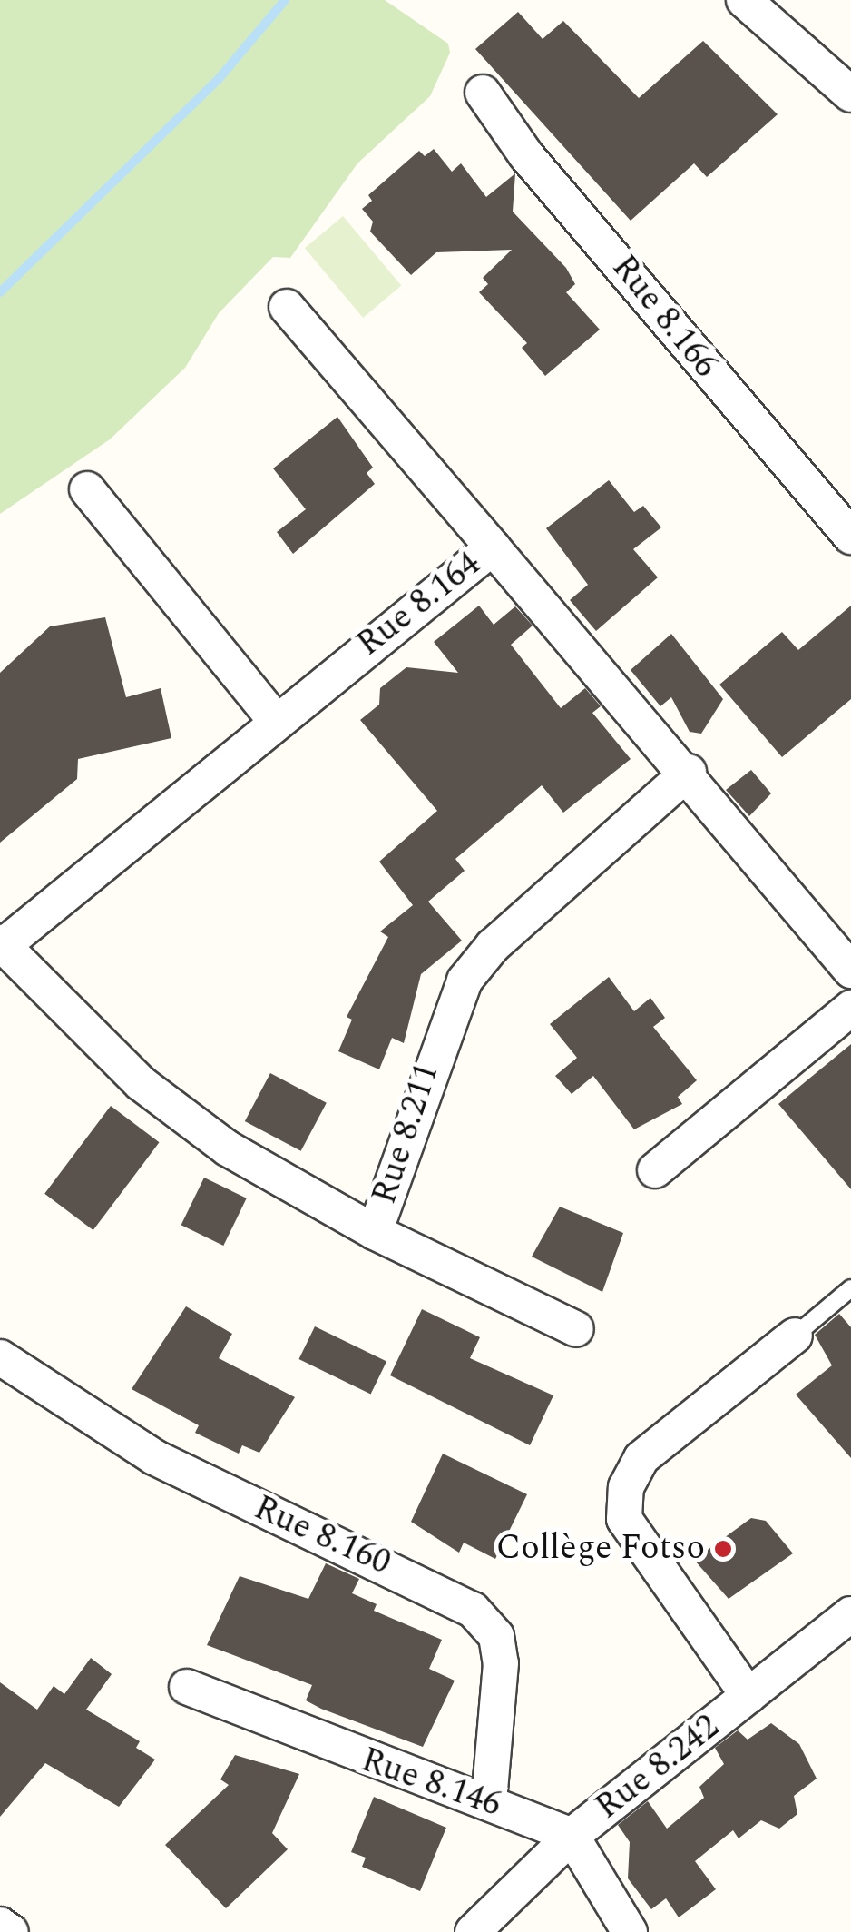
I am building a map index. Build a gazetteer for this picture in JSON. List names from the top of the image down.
{
  "streets": {
    "street": [
      "Rue 8.166",
      "Rue 8.164",
      "Rue 8.211",
      "Rue 8.160",
      "Rue 8.242",
      "Rue 8.146"
    ]
  },
  "crossings": [
    ["Rue 8.164", "Rue 8.211"],
    ["Rue 8.160", "Rue 8.146"],
    ["Rue 8.242", "Rue 8.146"]
  ],
  "places": ["Collège Fotso"]
}
